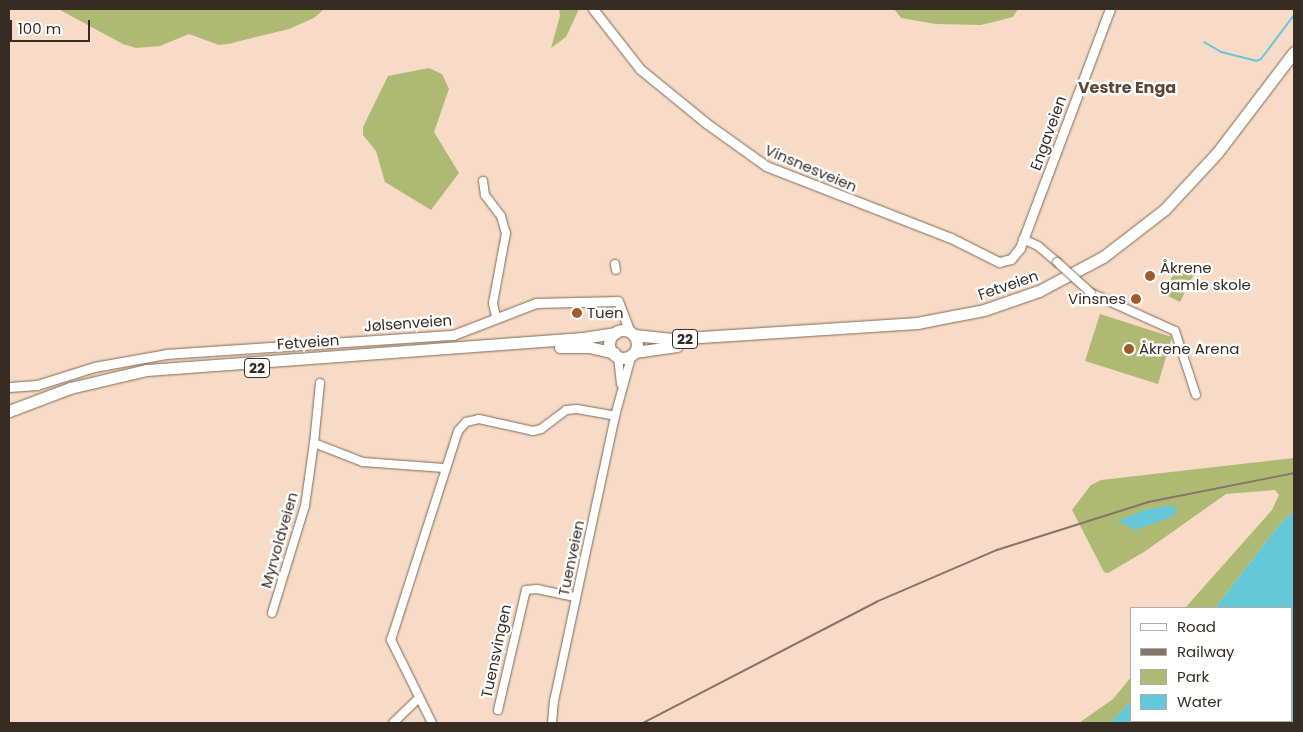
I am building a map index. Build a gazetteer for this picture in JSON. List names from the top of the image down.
{
  "streets": {
    "highway": ["Fetveien", "22"],
    "main road": ["Engaveien", "Vinsnesveien", "Jølsenveien"],
    "street": ["Myrvoldveien", "Tuenveien", "Tuensvingen"]
  },
  "crossings": [
    ["Engaveien", "Vinsnesveien"],
    ["Fetveien", "22"],
    ["Fetveien", "Tuenveien"],
    ["22", "Tuenveien"],
    ["Tuenveien", "Tuensvingen"]
  ],
  "districts": ["Vestre Enga"],
  "places": [
    "Åkrene gamle skole",
    "Vinsnes",
    "Tuen",
    "Åkrene Arena"
  ],
  "legend": [
    "Road",
    "Railway",
    "Park",
    "Water"
  ],
  "scale_bar": "100 m"
}
